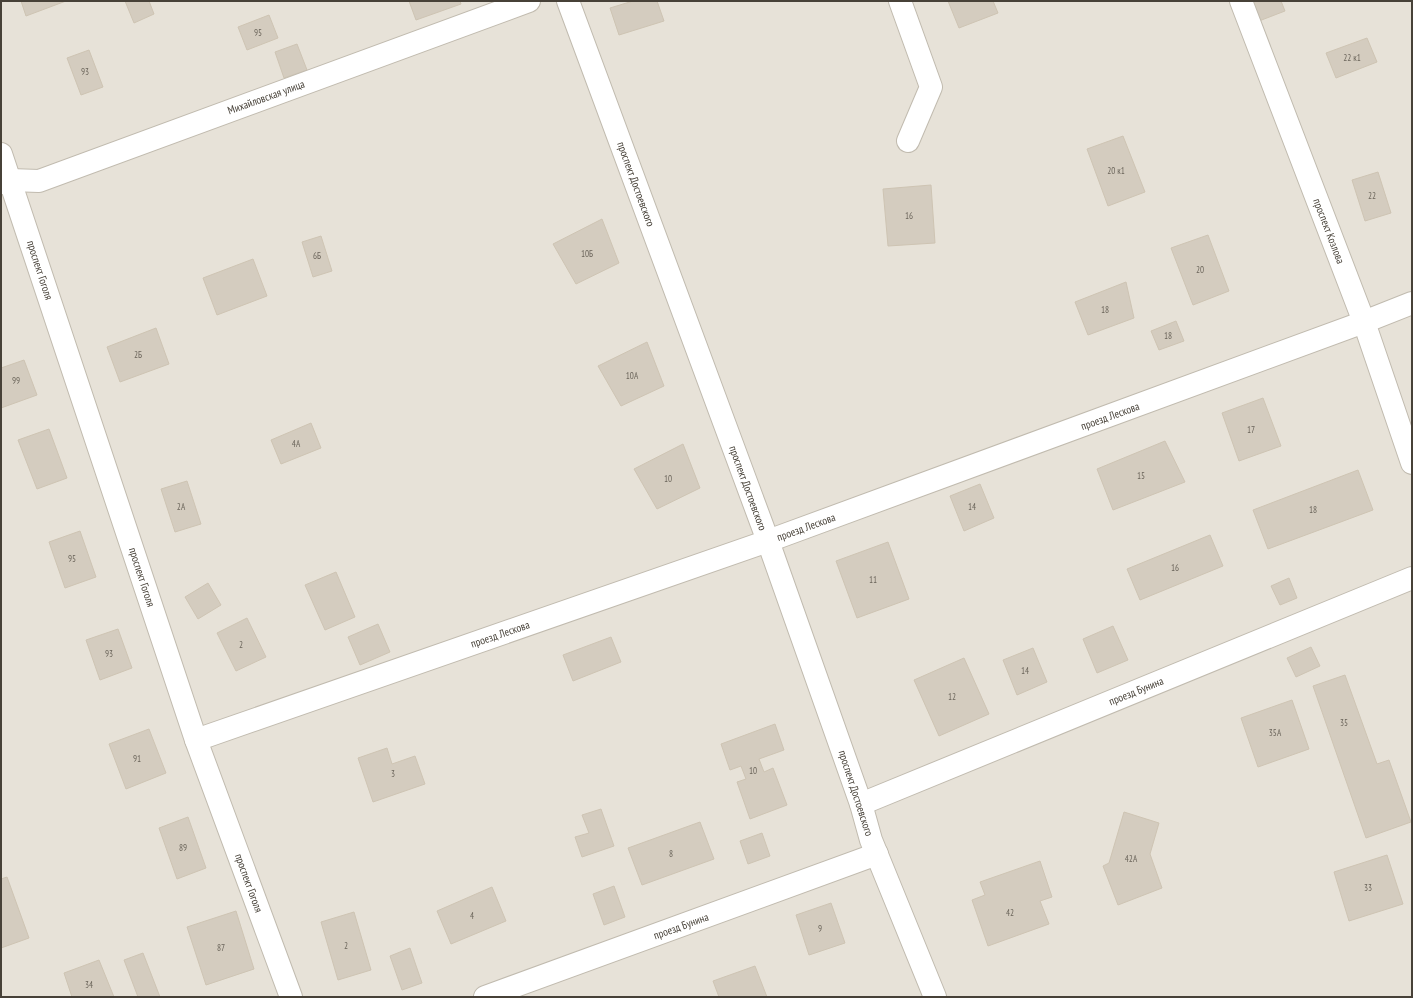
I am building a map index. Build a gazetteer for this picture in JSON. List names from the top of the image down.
{
  "streets": {
    "street": [
      "Михайловская улица",
      "проспект Достоевского",
      "проспект Козлова",
      "проспект Гоголя",
      "проезд Лескова",
      "проезд Бунина"
    ]
  },
  "crossings": [
    ["Михайловская улица", "проспект Гоголя"],
    ["проспект Достоевского", "проезд Лескова"],
    ["проспект Достоевского", "проезд Бунина"],
    ["проспект Козлова", "проезд Лескова"],
    ["проспект Гоголя", "проезд Лескова"]
  ],
  "house_numbers": [
    "95",
    "22 к1",
    "93",
    "20 к1",
    "22",
    "16",
    "10Б",
    "6Б",
    "20",
    "18",
    "18",
    "2Б",
    "10А",
    "99",
    "17",
    "4А",
    "15",
    "10",
    "2А",
    "14",
    "18",
    "95",
    "16",
    "11",
    "2",
    "93",
    "14",
    "12",
    "35",
    "35А",
    "91",
    "10",
    "3",
    "89",
    "8",
    "42А",
    "33",
    "42",
    "4",
    "9",
    "2",
    "87",
    "34"
  ]
}
